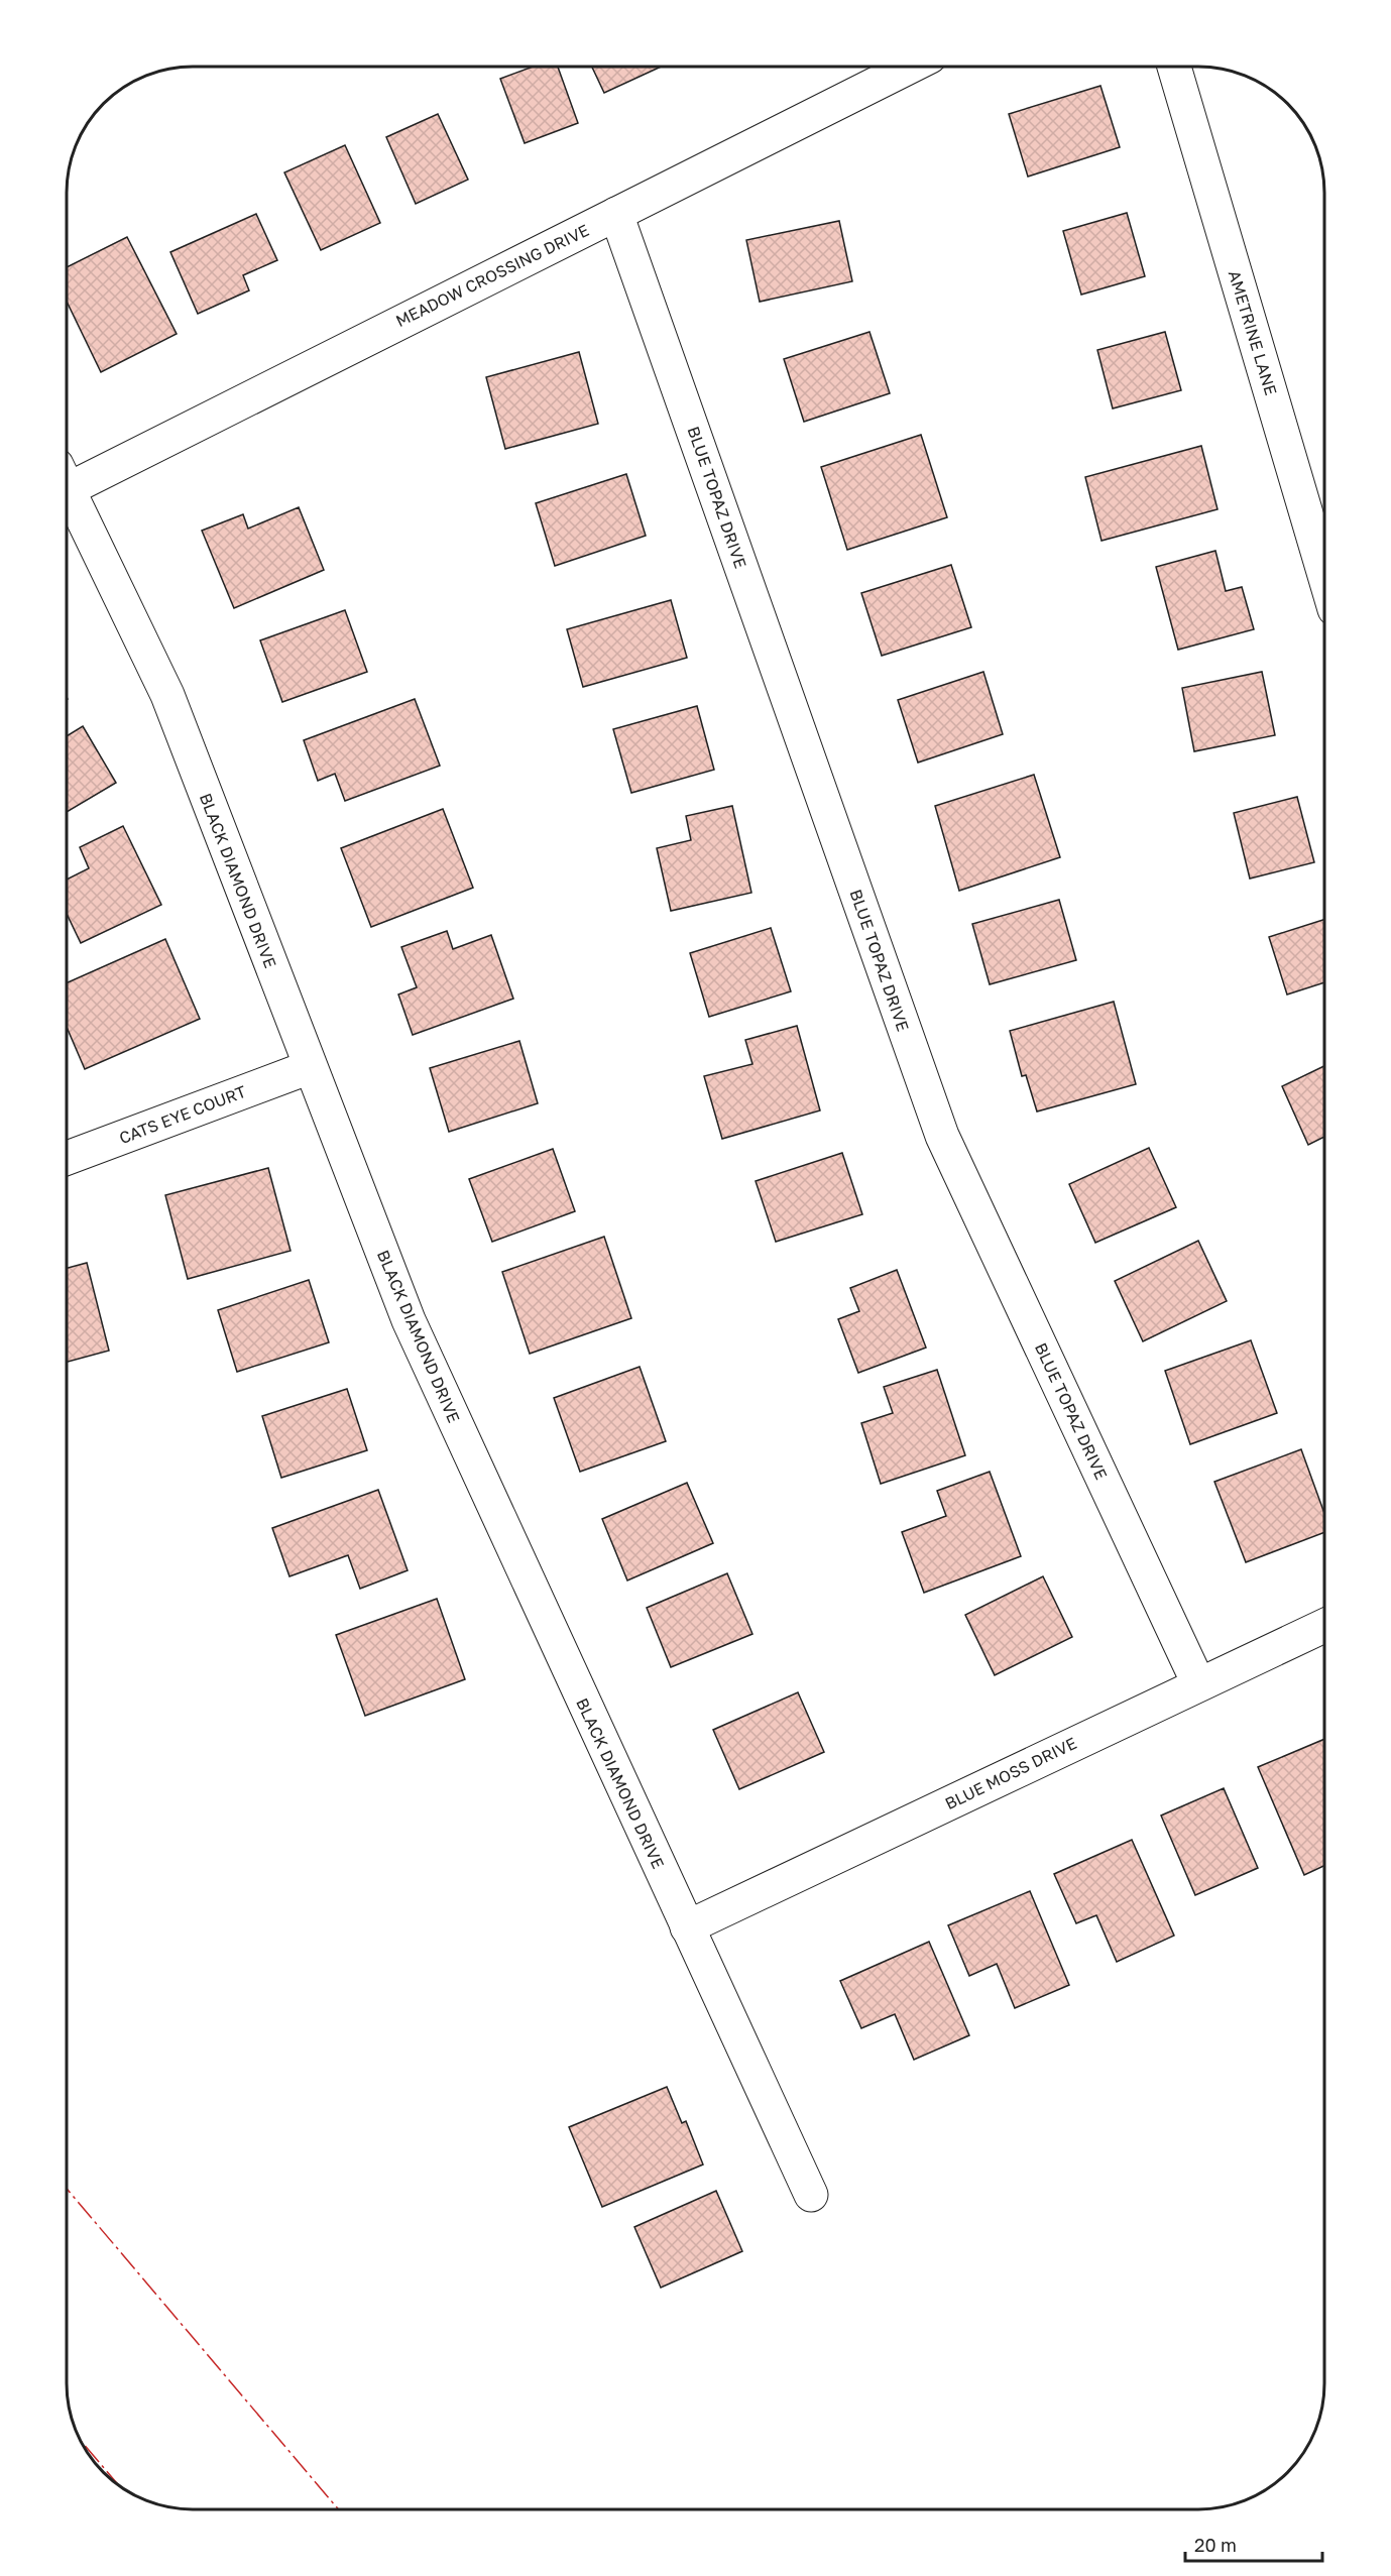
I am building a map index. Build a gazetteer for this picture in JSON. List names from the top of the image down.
{
  "streets": {
    "street": [
      "MEADOW CROSSING DRIVE",
      "AMETRINE LANE",
      "BLUE TOPAZ DRIVE",
      "BLACK DIAMOND DRIVE",
      "CATS EYE COURT",
      "BLUE MOSS DRIVE"
    ]
  },
  "crossings": [
    ["MEADOW CROSSING DRIVE", "BLUE TOPAZ DRIVE"],
    ["BLUE TOPAZ DRIVE", "BLUE MOSS DRIVE"],
    ["BLACK DIAMOND DRIVE", "CATS EYE COURT"],
    ["BLACK DIAMOND DRIVE", "BLUE MOSS DRIVE"]
  ],
  "scale_bar": "20 m"
}
